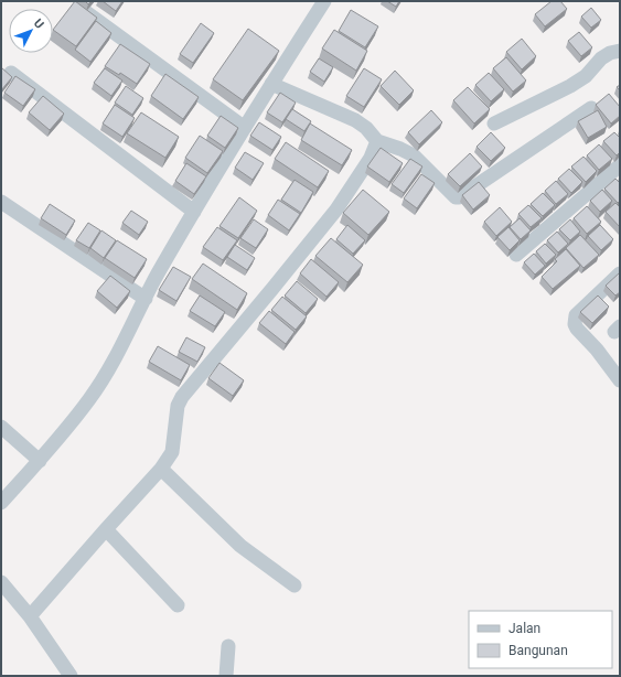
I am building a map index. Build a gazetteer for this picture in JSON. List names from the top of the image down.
{
  "legend": ["Jalan", "Bangunan"],
  "north": "top right"
}
